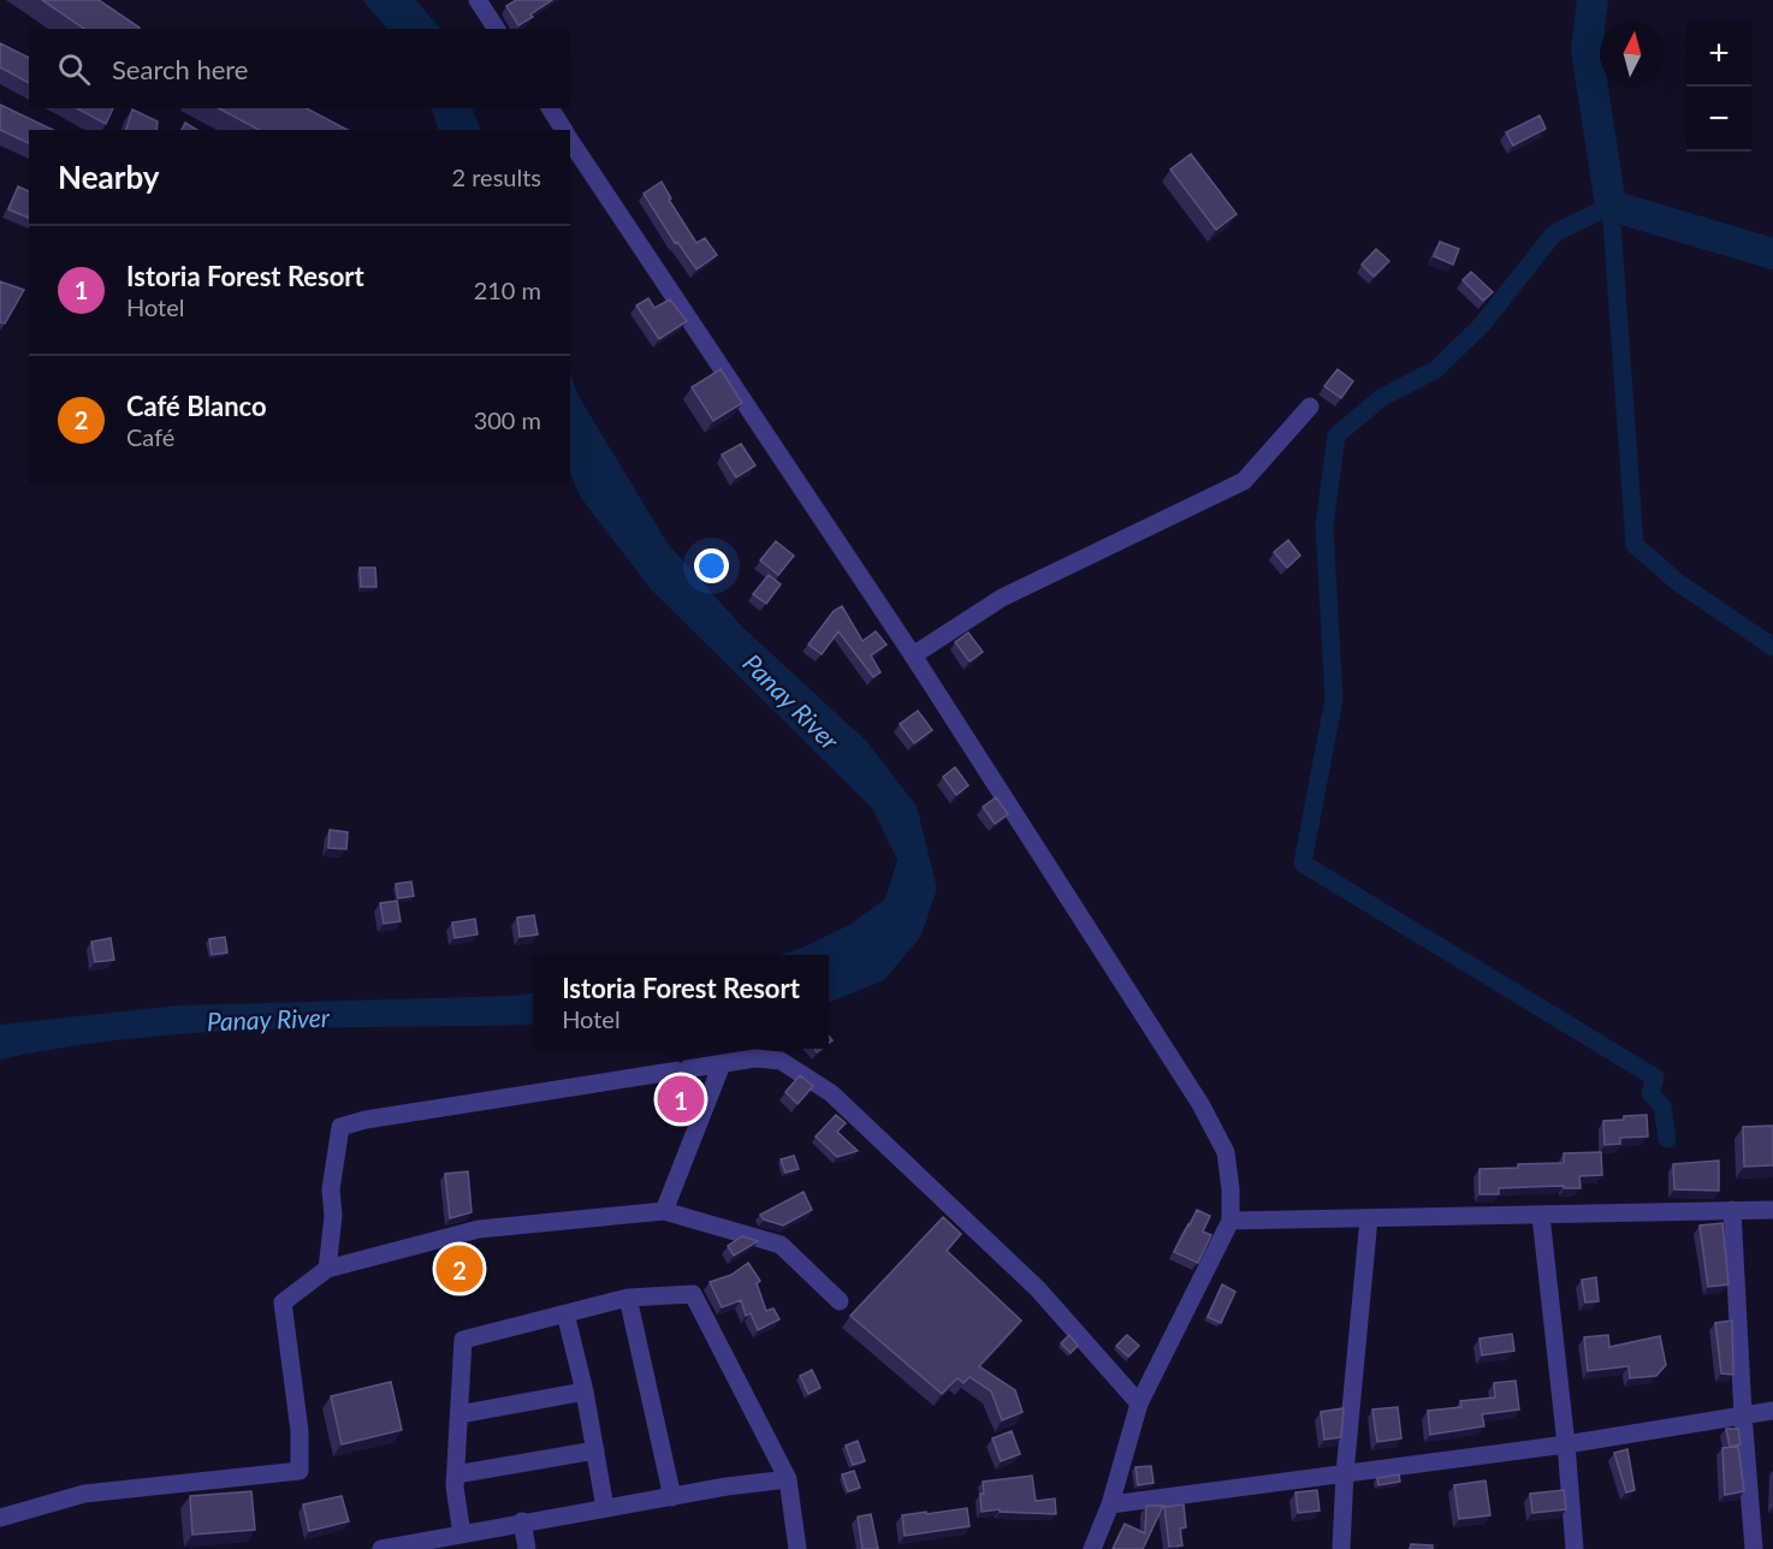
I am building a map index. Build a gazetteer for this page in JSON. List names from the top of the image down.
{
  "water": ["Panay River"],
  "north": "top",
  "page": {
    "map_buttons": ["+", "−"],
    "search": "Search here",
    "heading": ["Nearby", "2 results"],
    "list": [
      {
        "mark": "1",
        "name": "Istoria Forest Resort",
        "note": "Hotel",
        "value": "210 m"
      },
      {
        "mark": "2",
        "name": "Café Blanco",
        "note": "Café",
        "value": "300 m"
      }
    ],
    "popup": ["Istoria Forest Resort", "Hotel"],
    "pins": ["1", "2"]
  }
}
